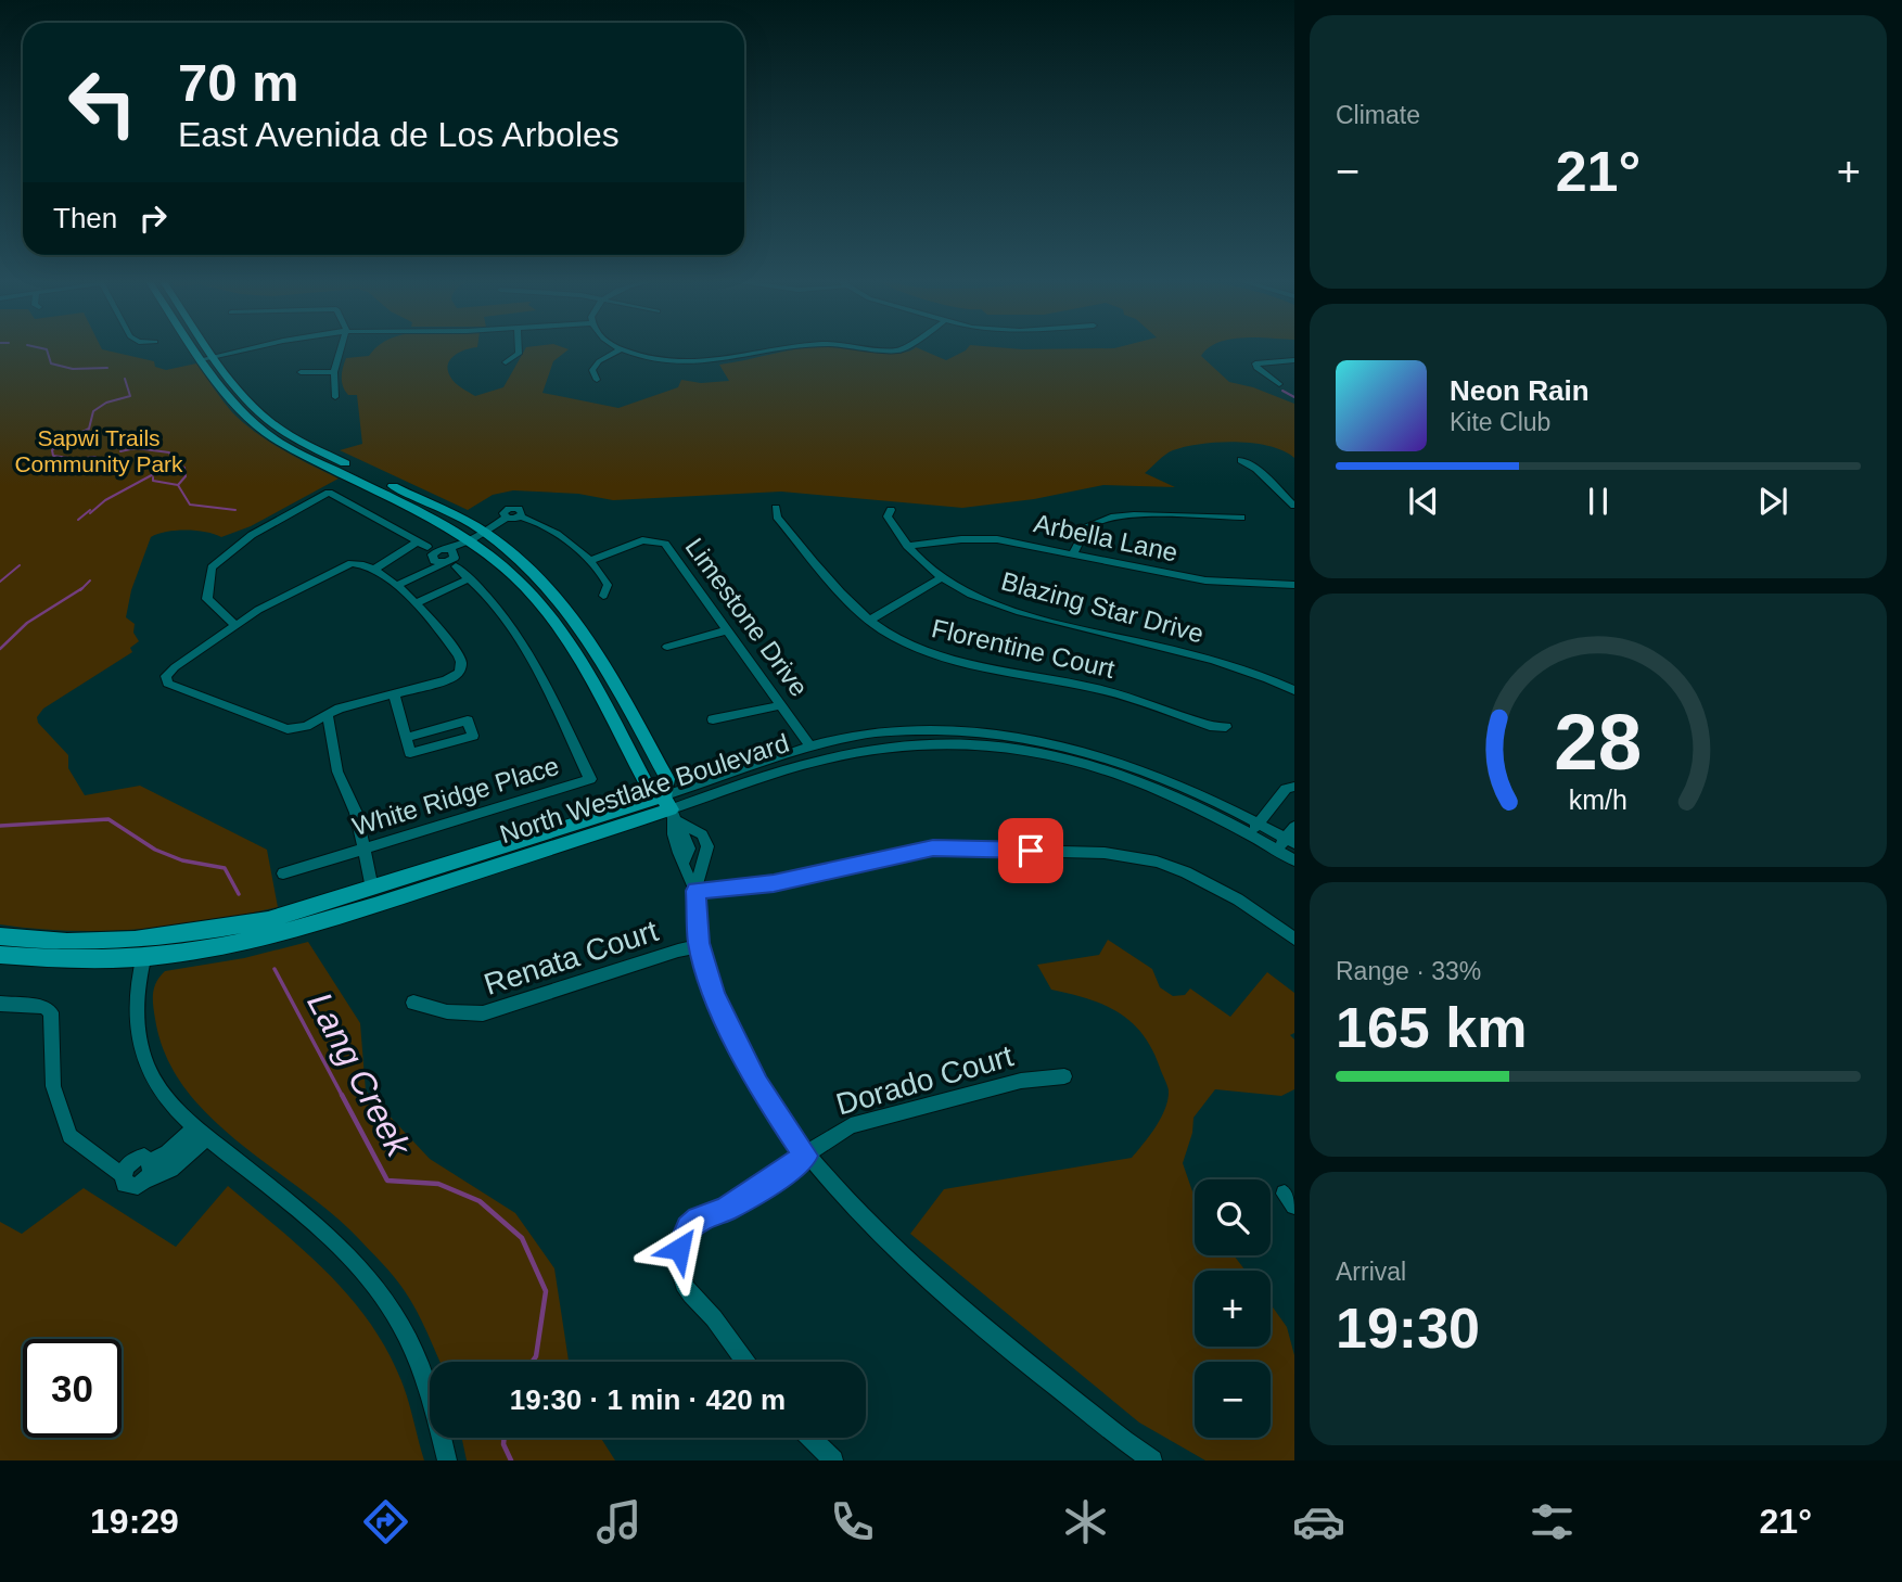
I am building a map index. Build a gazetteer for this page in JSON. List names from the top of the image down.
{
  "streets": {
    "main road": ["North Westlake Boulevard"],
    "street": [
      "Arbella Lane",
      "Blazing Star Drive",
      "Limestone Drive",
      "Florentine Court",
      "White Ridge Place",
      "Renata Court",
      "Dorado Court"
    ]
  },
  "crossings": [
    ["Arbella Lane", "Blazing Star Drive"],
    ["Limestone Drive", "North Westlake Boulevard"]
  ],
  "water": ["Lang Creek"],
  "parks": ["Sapwi Trails Community Park"],
  "page": {
    "tile": [
      "Climate",
      ["Range · 33%", "165 km"],
      ["Arrival", "19:30"]
    ],
    "turn": ["70 m", "East Avenida de Los Arboles"],
    "heat": ["−", "21°", "+"],
    "then": "Then",
    "song": ["Neon Rain", "Kite Club"],
    "map_buttons": ["+", "−"],
    "limit": "30",
    "trip": "19:30 · 1 min · 420 m",
    "tabs": ["19:29", "21°"],
    "gauge": ["28", "km/h"]
  }
}
